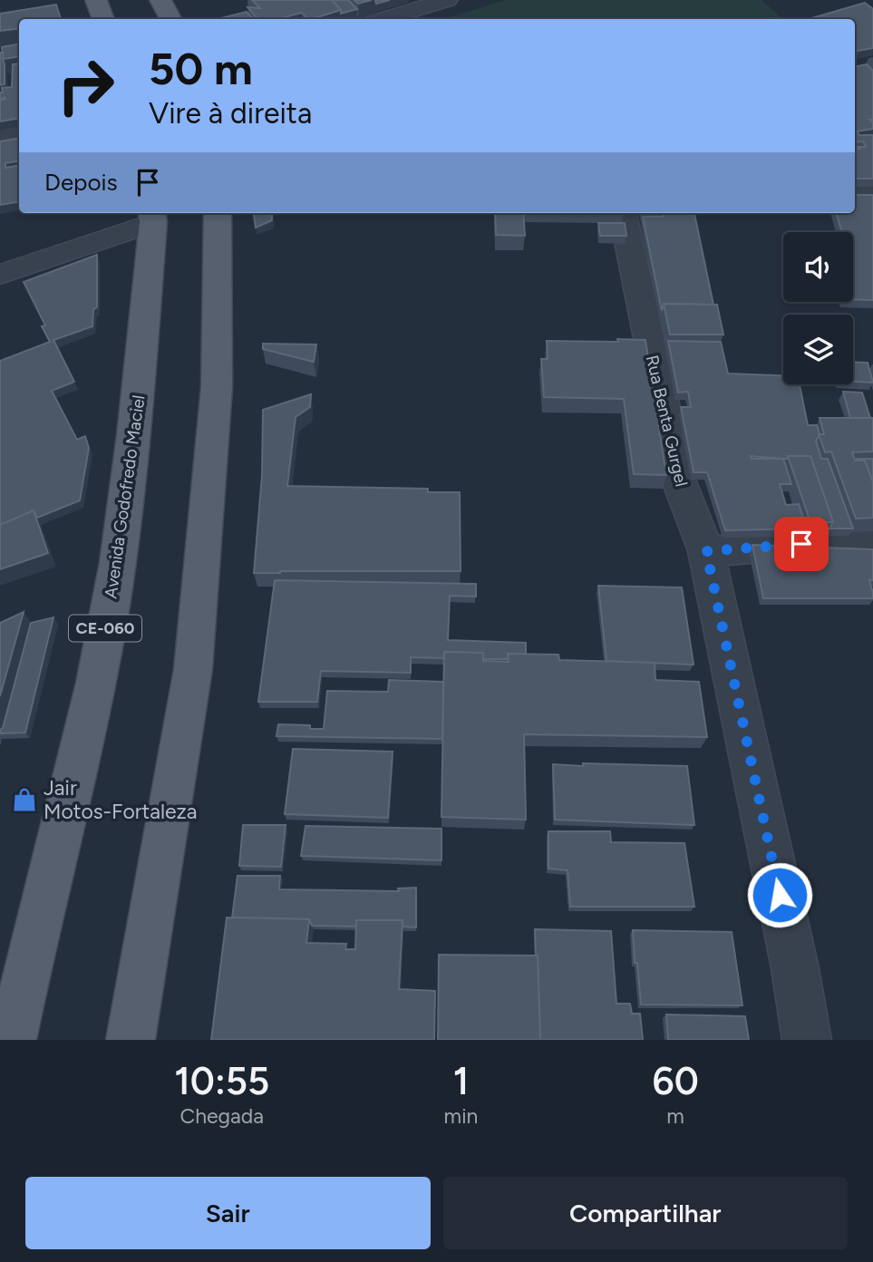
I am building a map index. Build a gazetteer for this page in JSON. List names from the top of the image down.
{
  "streets": {
    "main road": ["Avenida Godofredo Maciel", "CE-060"],
    "street": ["Rua Benta Gurgel"]
  },
  "places": {
    "shop": ["Jair Motos-Fortaleza"]
  },
  "page": {
    "turn": ["50 m", "Vire à direita"],
    "then": "Depois",
    "eta": [
      "10:55",
      "Chegada",
      "1",
      "min",
      "60",
      "m"
    ],
    "buttons": ["Sair", "Compartilhar"]
  }
}
